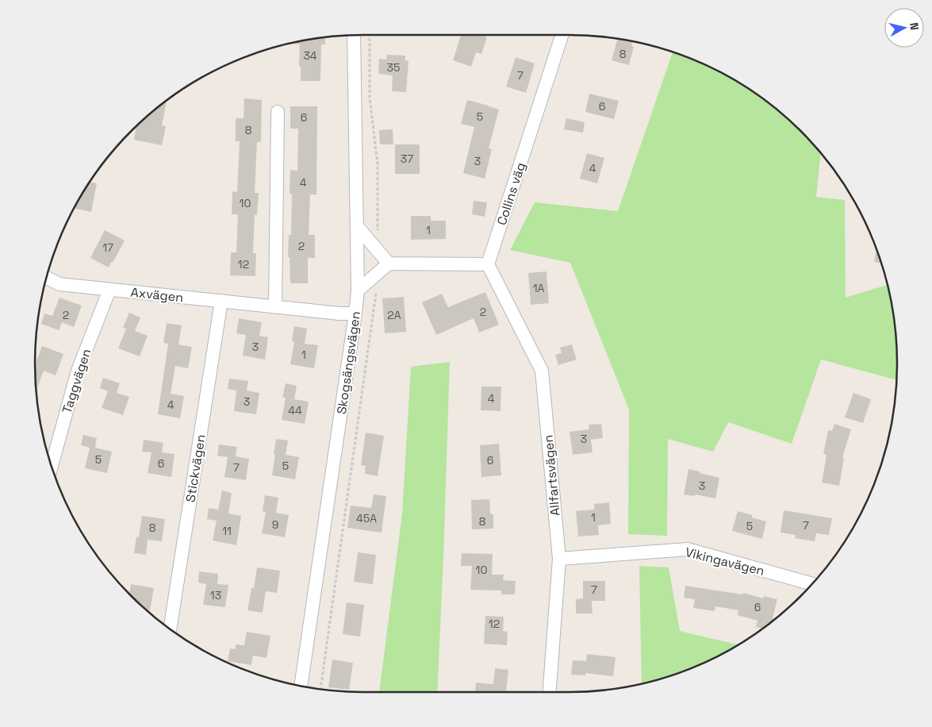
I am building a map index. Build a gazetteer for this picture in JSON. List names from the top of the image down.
{
  "streets": {
    "street": [
      "Collins väg",
      "Axvägen",
      "Skogsängsvägen",
      "Taggvägen",
      "Stickvägen",
      "Allfartsvägen",
      "Vikingavägen"
    ]
  },
  "crossings": [
    ["Collins väg", "Allfartsvägen"],
    ["Axvägen", "Skogsängsvägen"],
    ["Axvägen", "Taggvägen"],
    ["Axvägen", "Stickvägen"],
    ["Allfartsvägen", "Vikingavägen"]
  ],
  "house_numbers": [
    "8",
    "34",
    "35",
    "7",
    "6",
    "5",
    "6",
    "8",
    "37",
    "3",
    "4",
    "4",
    "10",
    "1",
    "2",
    "17",
    "12",
    "1A",
    "2",
    "2",
    "2A",
    "3",
    "1",
    "4",
    "3",
    "4",
    "44",
    "3",
    "5",
    "6",
    "6",
    "5",
    "7",
    "3",
    "1",
    "45A",
    "8",
    "9",
    "7",
    "5",
    "8",
    "11",
    "10",
    "7",
    "13",
    "6",
    "12"
  ],
  "north": "right"
}
